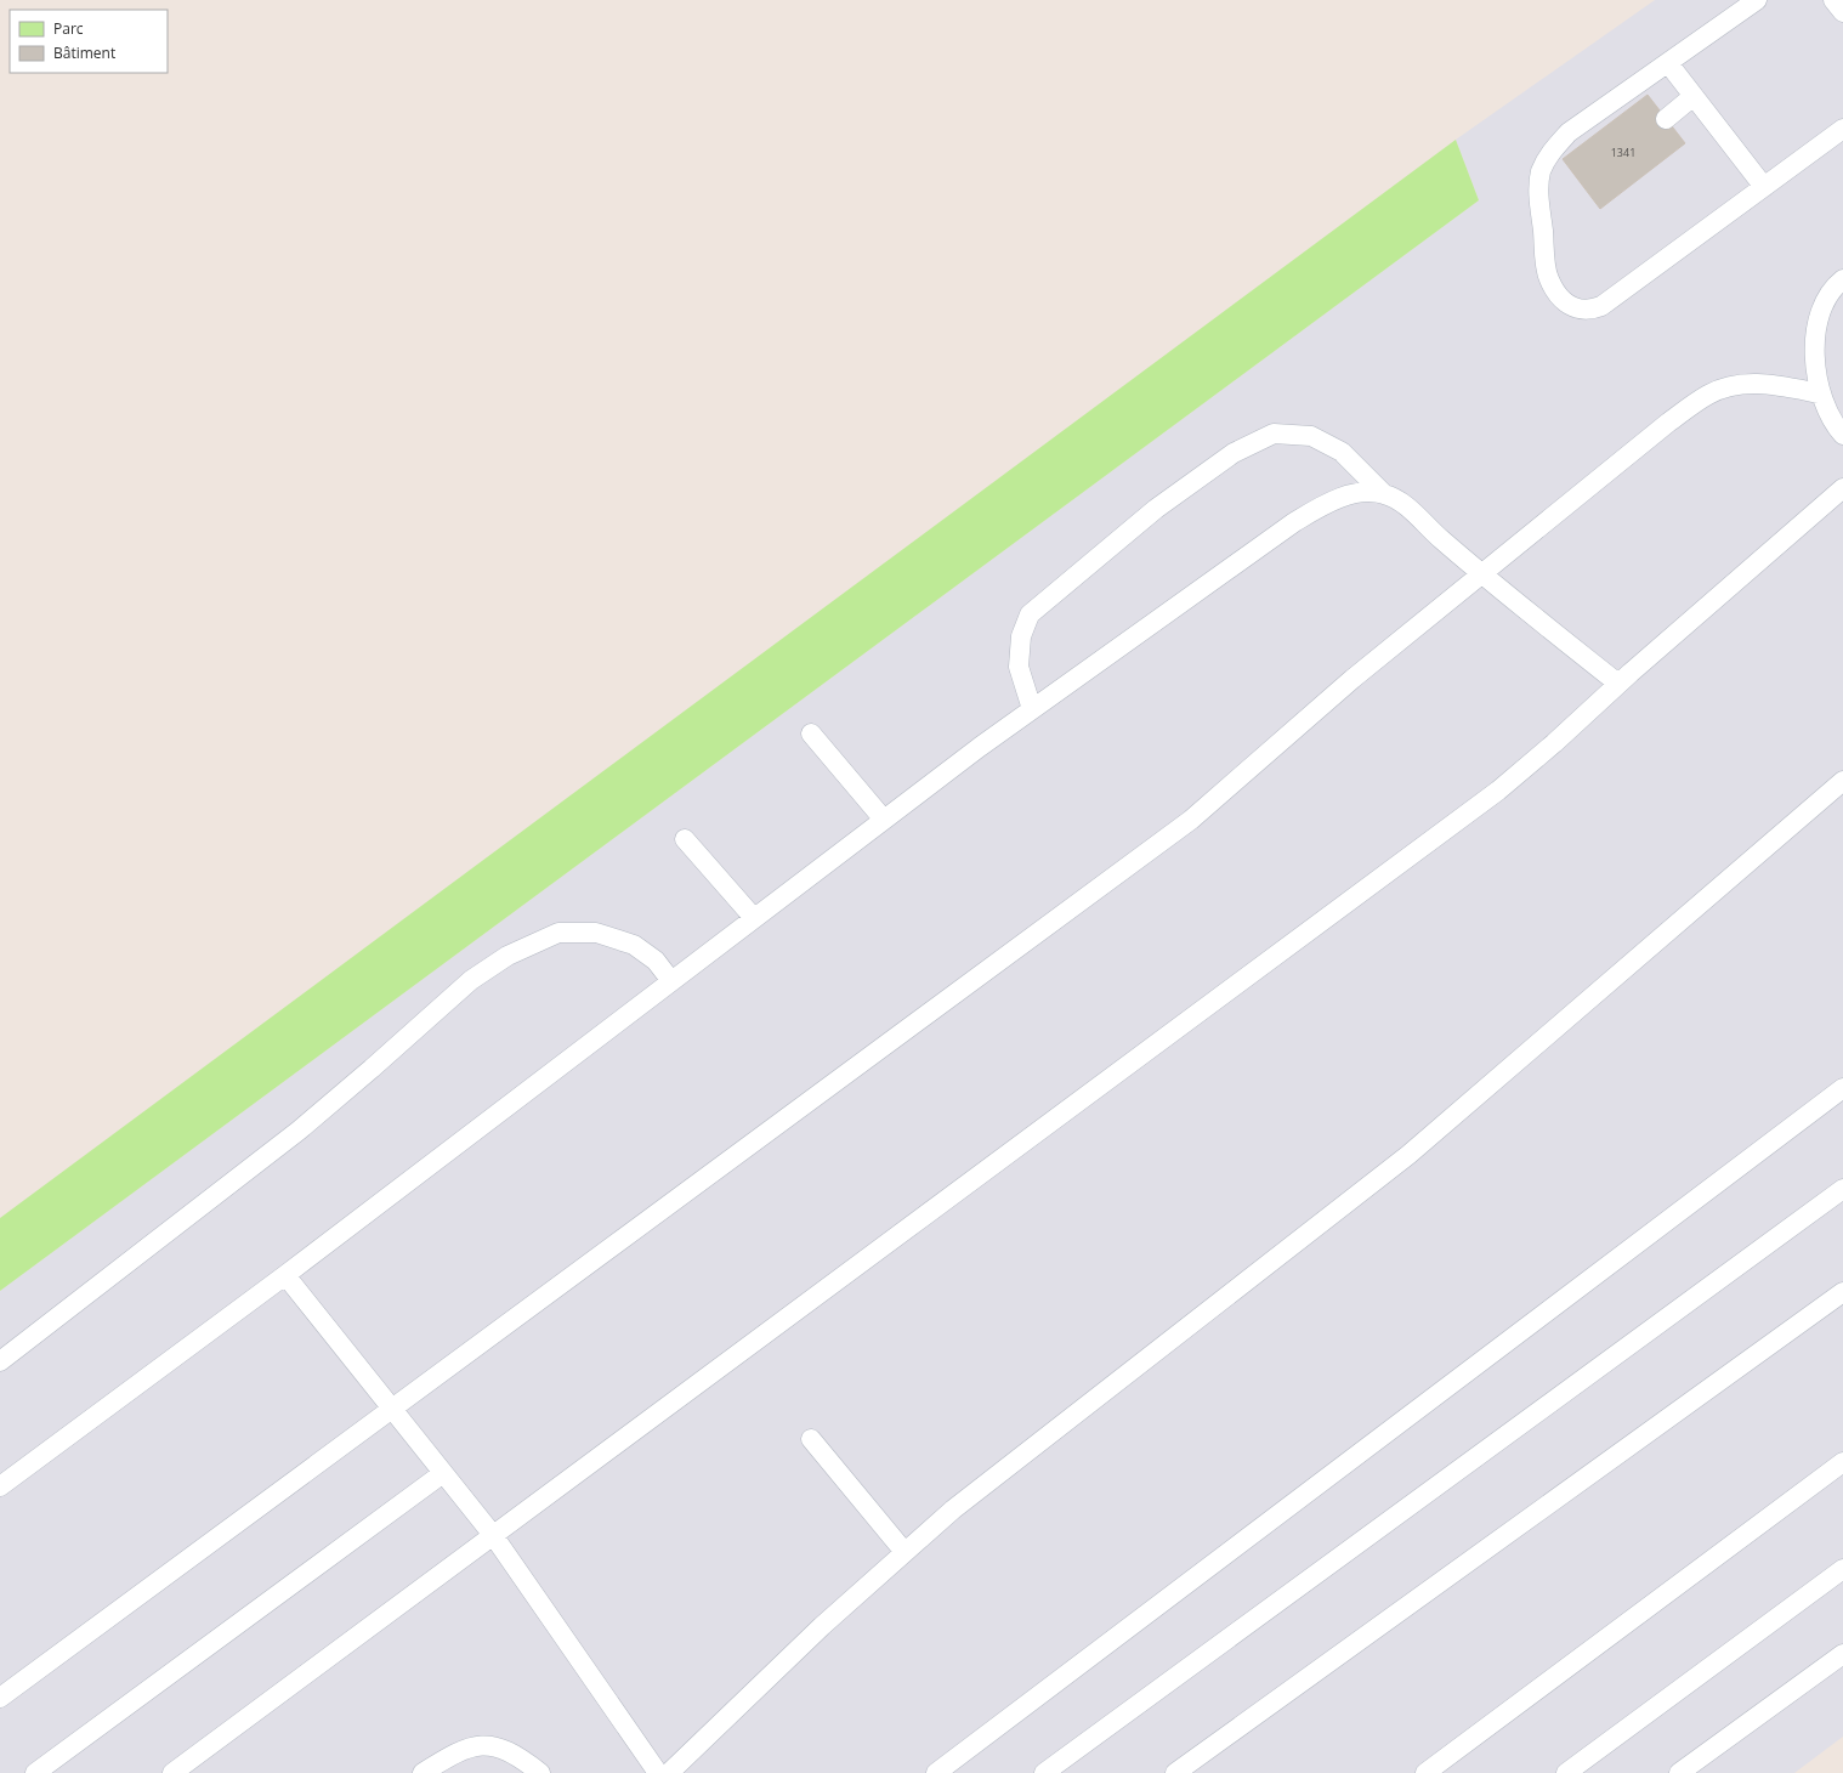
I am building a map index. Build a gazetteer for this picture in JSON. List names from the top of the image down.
{
  "house_numbers": ["1341"],
  "legend": ["Parc", "Bâtiment"]
}
